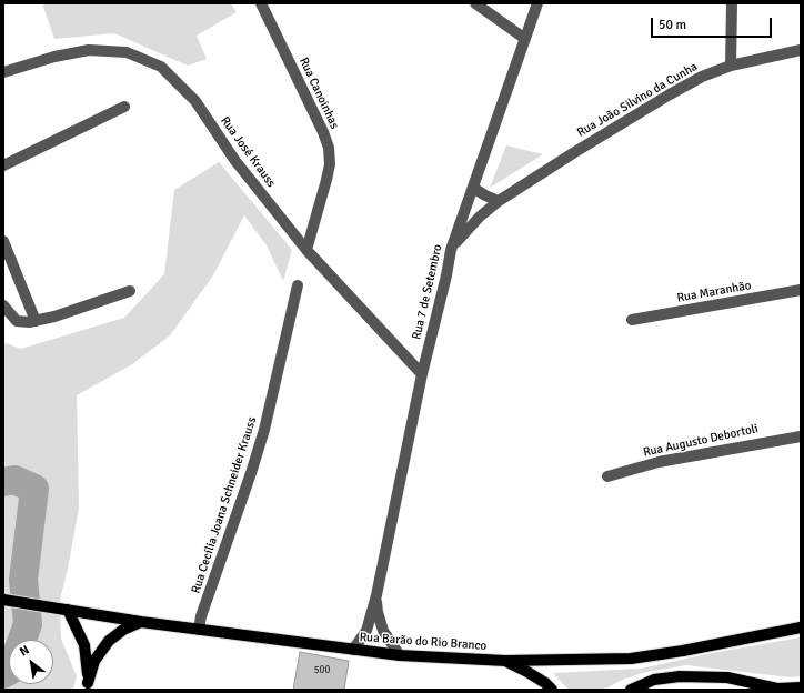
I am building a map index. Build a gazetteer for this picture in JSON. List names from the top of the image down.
{
  "streets": {
    "main road": ["Rua Barão do Rio Branco"],
    "street": [
      "Rua Canoinhas",
      "Rua João Silvino da Cunha",
      "Rua José Krauss",
      "Rua 7 de Setembro",
      "Rua Maranhão",
      "Rua Augusto Debortoli",
      "Rua Cecília Joana Schneider Krauss"
    ]
  },
  "crossings": [
    ["Rua Canoinhas", "Rua José Krauss"],
    ["Rua João Silvino da Cunha", "Rua 7 de Setembro"],
    ["Rua José Krauss", "Rua 7 de Setembro"],
    ["Rua 7 de Setembro", "Rua Barão do Rio Branco"],
    ["Rua Cecília Joana Schneider Krauss", "Rua Barão do Rio Branco"]
  ],
  "house_numbers": ["500"],
  "scale_bar": "50 m",
  "north": "top left"
}
